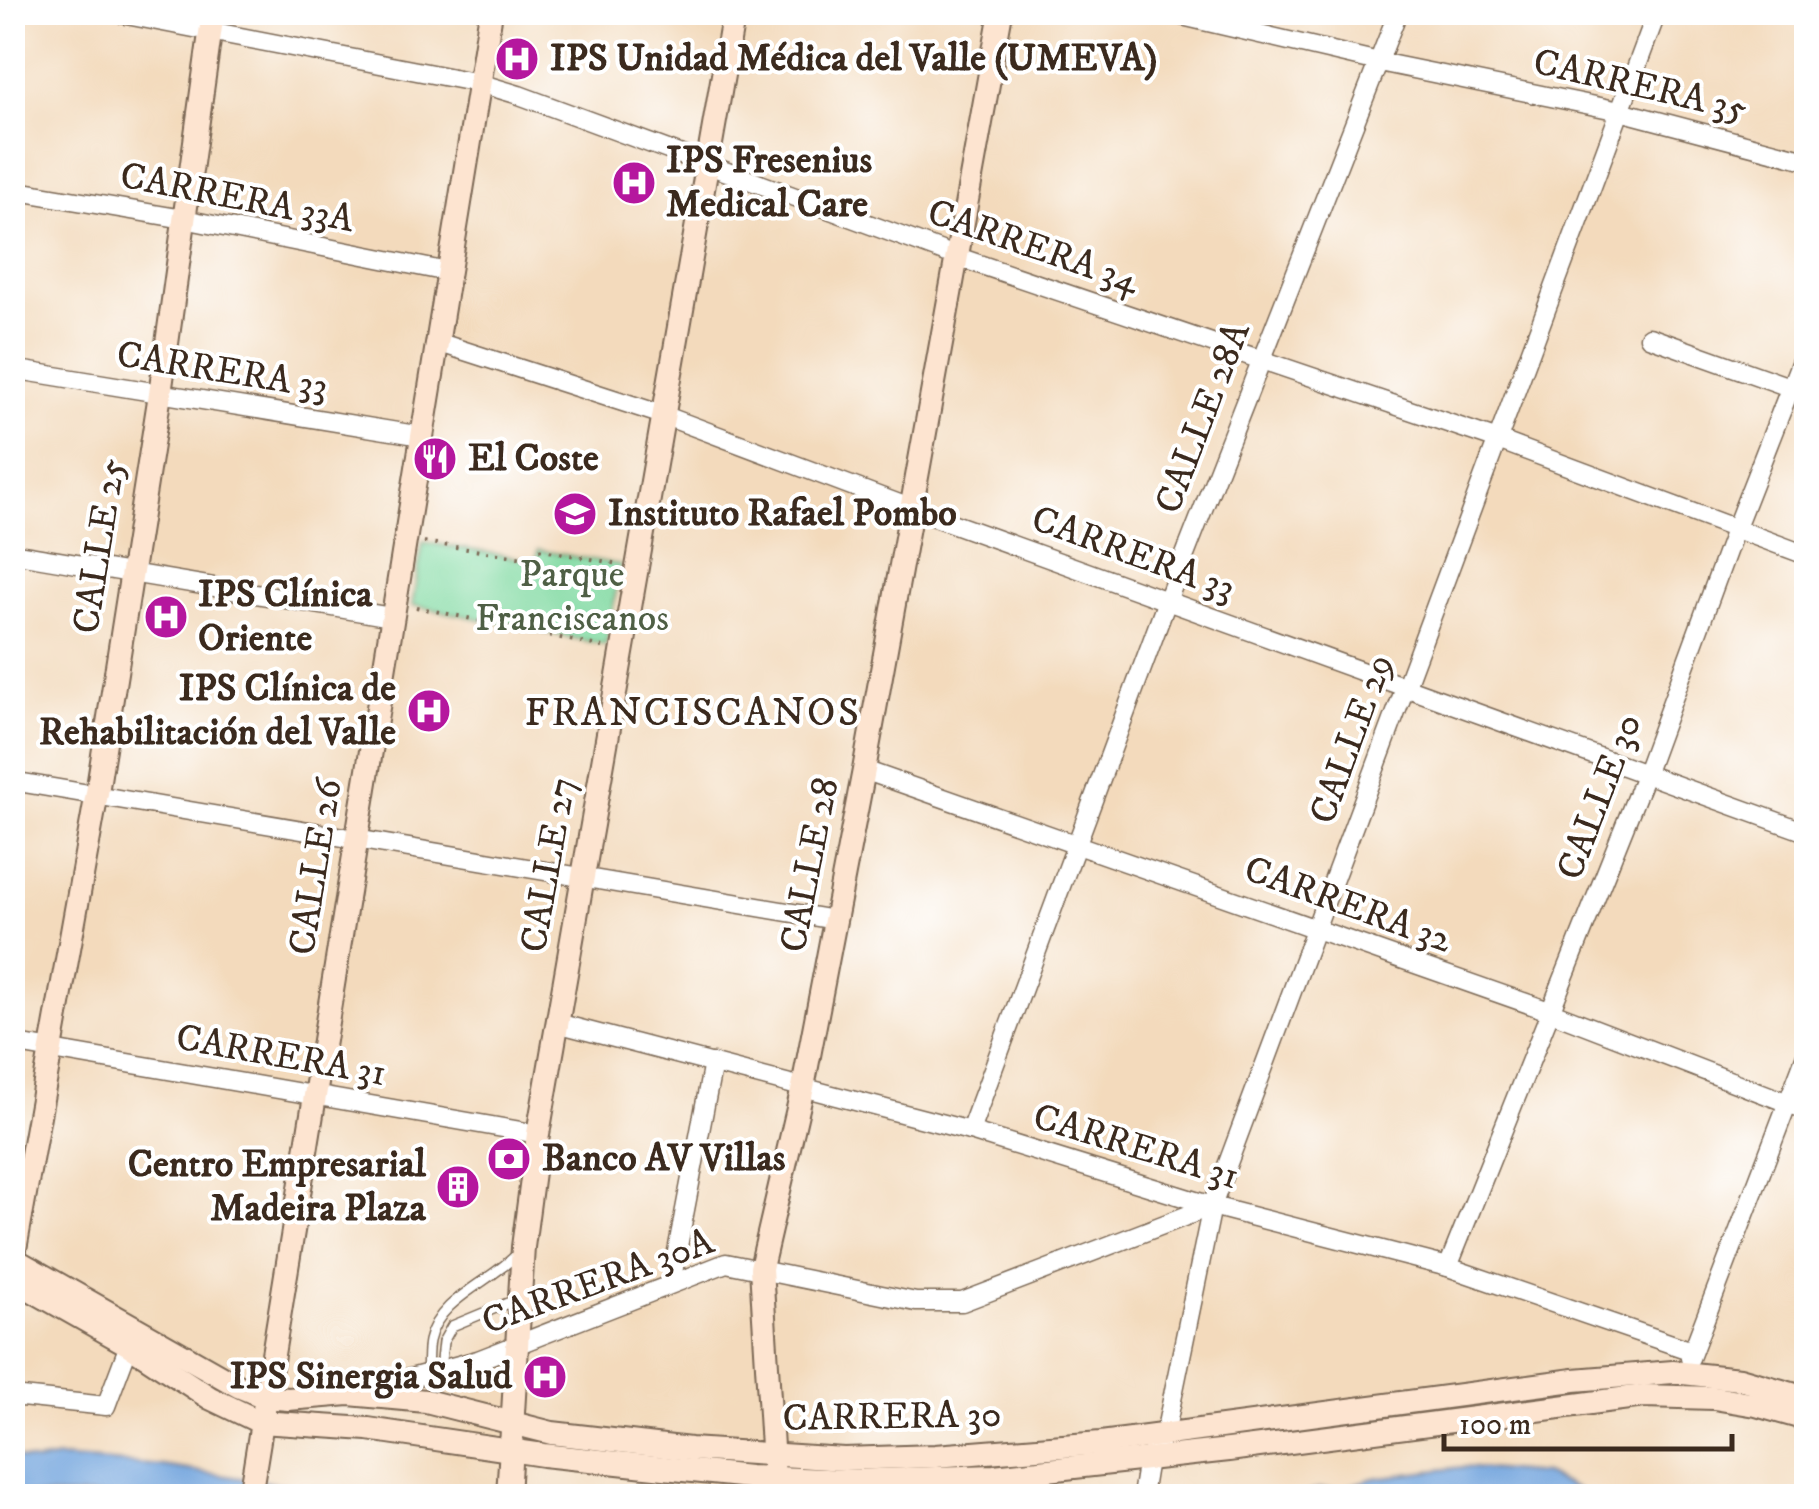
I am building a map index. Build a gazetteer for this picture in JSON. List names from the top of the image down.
{
  "streets": {
    "main road": [
      "CALLE 25",
      "CALLE 27",
      "CALLE 28",
      "CALLE 26",
      "CARRERA 30"
    ],
    "street": [
      "CARRERA 35",
      "CARRERA 33A",
      "CARRERA 34",
      "CARRERA 33",
      "CALLE 28A",
      "CALLE 29",
      "CALLE 30",
      "CARRERA 32",
      "CARRERA 31",
      "CARRERA 30A"
    ]
  },
  "crossings": [
    ["CARRERA 35", "CALLE 28A"],
    ["CARRERA 35", "CALLE 29"],
    ["CARRERA 33A", "CALLE 25"],
    ["CARRERA 33A", "CALLE 26"],
    ["CARRERA 34", "CALLE 28A"],
    ["CARRERA 34", "CALLE 25"],
    ["CARRERA 34", "CALLE 29"],
    ["CARRERA 34", "CALLE 30"],
    ["CARRERA 34", "CALLE 27"],
    ["CARRERA 34", "CALLE 28"],
    ["CARRERA 34", "CALLE 26"],
    ["CARRERA 33", "CALLE 28A"],
    ["CARRERA 33", "CALLE 25"],
    ["CARRERA 33", "CALLE 29"],
    ["CARRERA 33", "CALLE 30"],
    ["CARRERA 33", "CALLE 27"],
    ["CARRERA 33", "CALLE 28"],
    ["CARRERA 33", "CALLE 26"],
    ["CALLE 28A", "CARRERA 32"],
    ["CALLE 28A", "CARRERA 31"],
    ["CALLE 25", "CARRERA 31"],
    ["CALLE 25", "CARRERA 30"],
    ["CALLE 29", "CARRERA 32"],
    ["CALLE 29", "CARRERA 31"],
    ["CALLE 29", "CARRERA 30A"],
    ["CALLE 29", "CARRERA 30"],
    ["CALLE 30", "CARRERA 32"],
    ["CALLE 30", "CARRERA 31"],
    ["CALLE 27", "CARRERA 31"],
    ["CALLE 27", "CARRERA 30A"],
    ["CALLE 27", "CARRERA 30"],
    ["CALLE 28", "CARRERA 32"],
    ["CALLE 28", "CARRERA 31"],
    ["CALLE 28", "CARRERA 30A"],
    ["CALLE 28", "CARRERA 30"],
    ["CALLE 26", "CARRERA 31"],
    ["CALLE 26", "CARRERA 30"],
    ["CARRERA 31", "CARRERA 30A"],
    ["CARRERA 31", "CARRERA 30"],
    ["CARRERA 30A", "CARRERA 30"]
  ],
  "districts": ["FRANCISCANOS"],
  "parks": ["Parque Franciscanos"],
  "places": {
    "hospital": [
      "IPS Unidad Médica del Valle (UMEVA)",
      "IPS Fresenius Medical Care",
      "IPS Clínica Oriente",
      "IPS Clínica de Rehabilitación del Valle",
      "IPS Sinergia Salud"
    ],
    "restaurant": ["El Coste"],
    "school or university": ["Instituto Rafael Pombo"],
    "bank": ["Banco AV Villas"],
    "building": ["Centro Empresarial Madeira Plaza"]
  },
  "scale_bar": "100 m"
}
